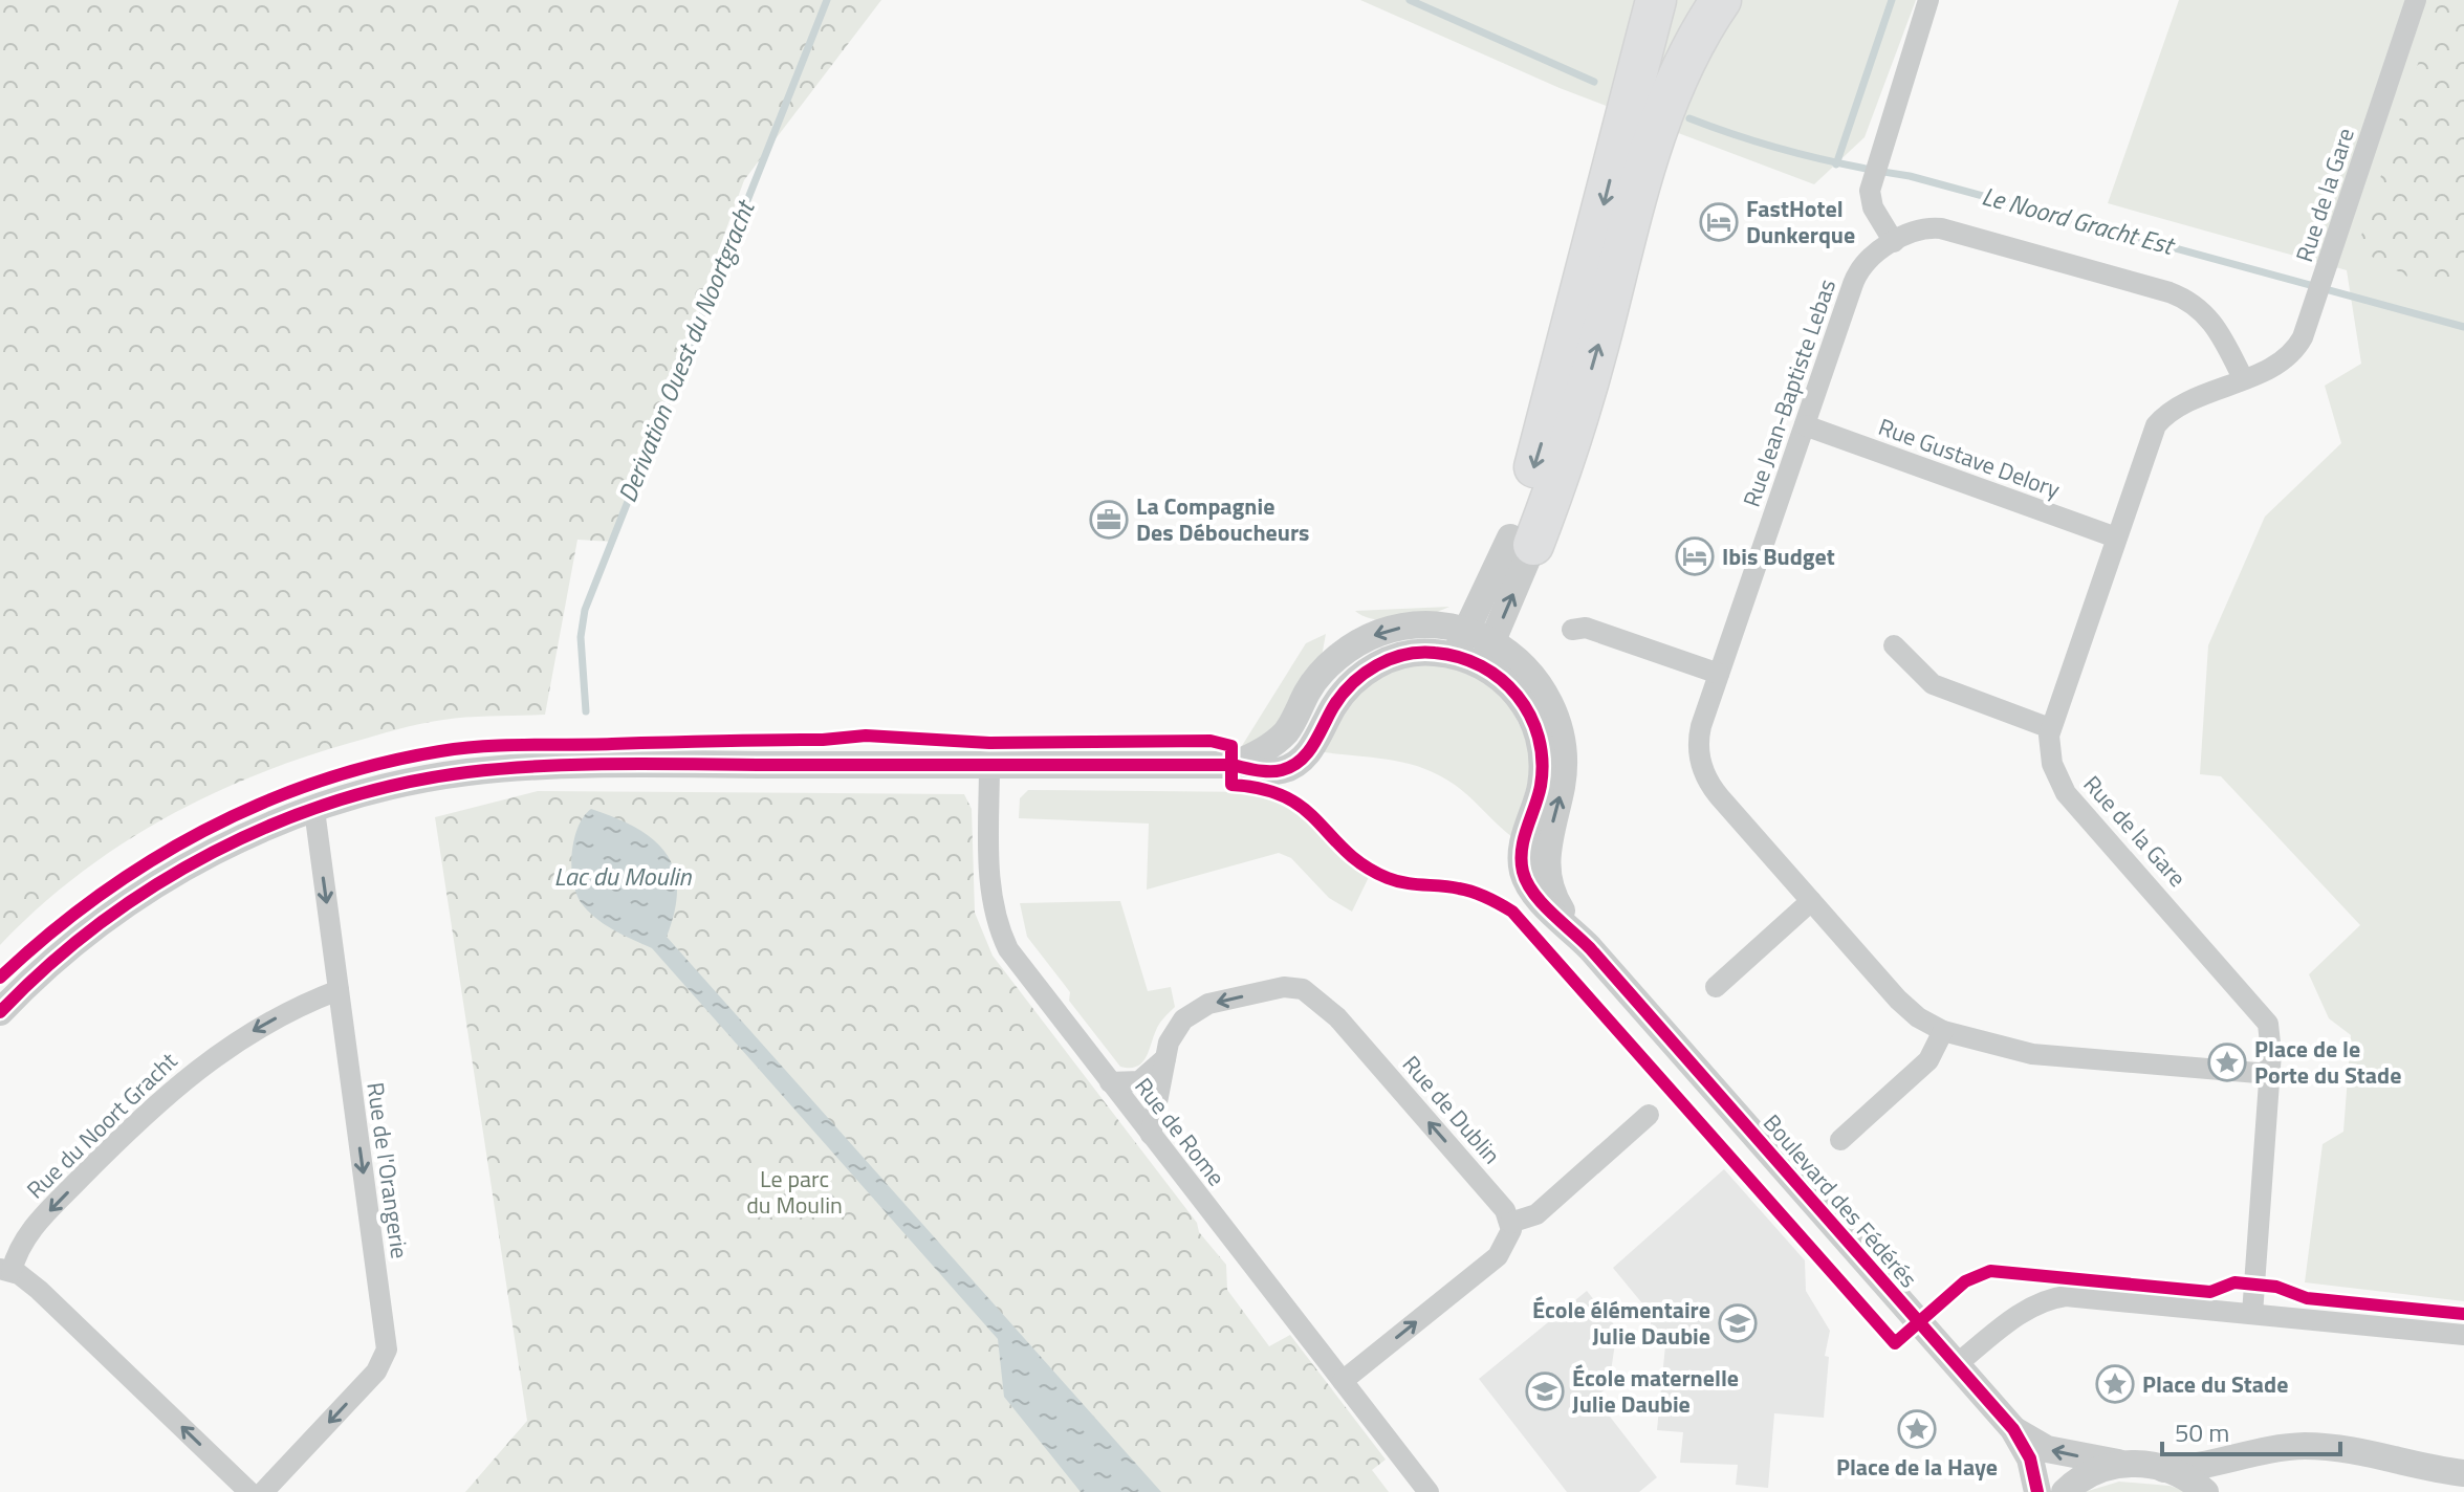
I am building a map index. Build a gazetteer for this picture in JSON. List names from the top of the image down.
{
  "streets": {
    "street": [
      "Rue de la Gare",
      "Rue Jean-Baptiste Lebas",
      "Rue Gustave Delory",
      "Rue de Dublin",
      "Rue du Noort Gracht",
      "Rue de Rome",
      "Rue de l'Orangerie",
      "Boulevard des Fédérés"
    ]
  },
  "crossings": [
    ["Rue de la Gare", "Rue Jean-Baptiste Lebas"],
    ["Rue de la Gare", "Rue Gustave Delory"],
    ["Rue Jean-Baptiste Lebas", "Rue Gustave Delory"],
    ["Rue de Dublin", "Rue de Rome"],
    ["Rue du Noort Gracht", "Rue de l'Orangerie"]
  ],
  "one_way": ["Rue de l'Orangerie"],
  "water": ["Le Noord Gracht Est", "Derivation Ouest du Noortgracht", "Lac du Moulin"],
  "parks": ["Le parc du Moulin"],
  "places": {
    "hotel": ["FastHotel Dunkerque", "Ibis Budget"],
    "office": ["La Compagnie Des Déboucheurs"],
    "place": ["Place de le Porte du Stade", "Place du Stade", "Place de la Haye"],
    "school or university": ["École élémentaire Julie Daubie", "École maternelle Julie Daubie"]
  },
  "scale_bar": "50 m"
}
